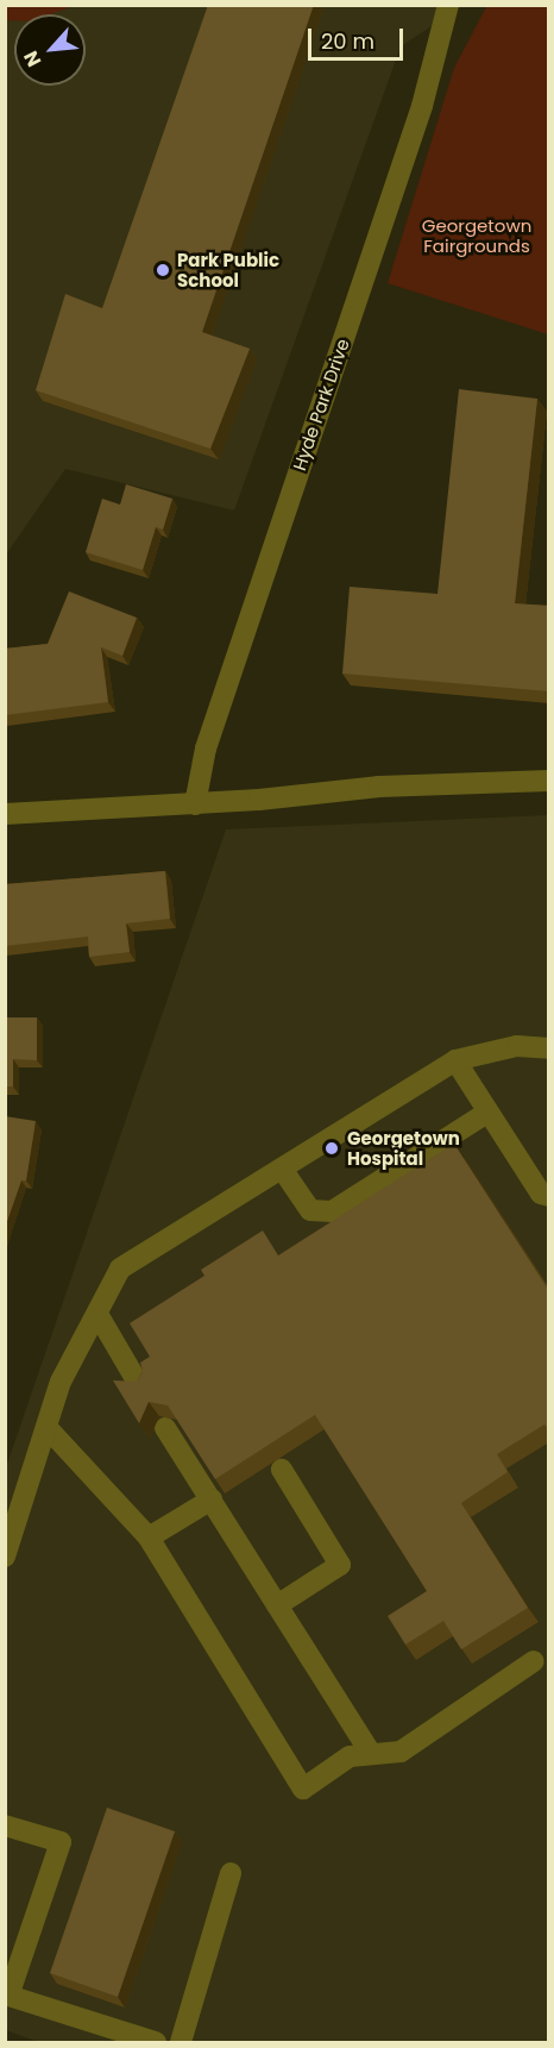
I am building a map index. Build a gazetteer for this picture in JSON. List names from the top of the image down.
{
  "streets": {
    "street": ["Hyde Park Drive"]
  },
  "parks": ["Georgetown Fairgrounds"],
  "places": ["Park Public School", "Georgetown Hospital"],
  "scale_bar": "20 m",
  "north": "bottom left"
}
